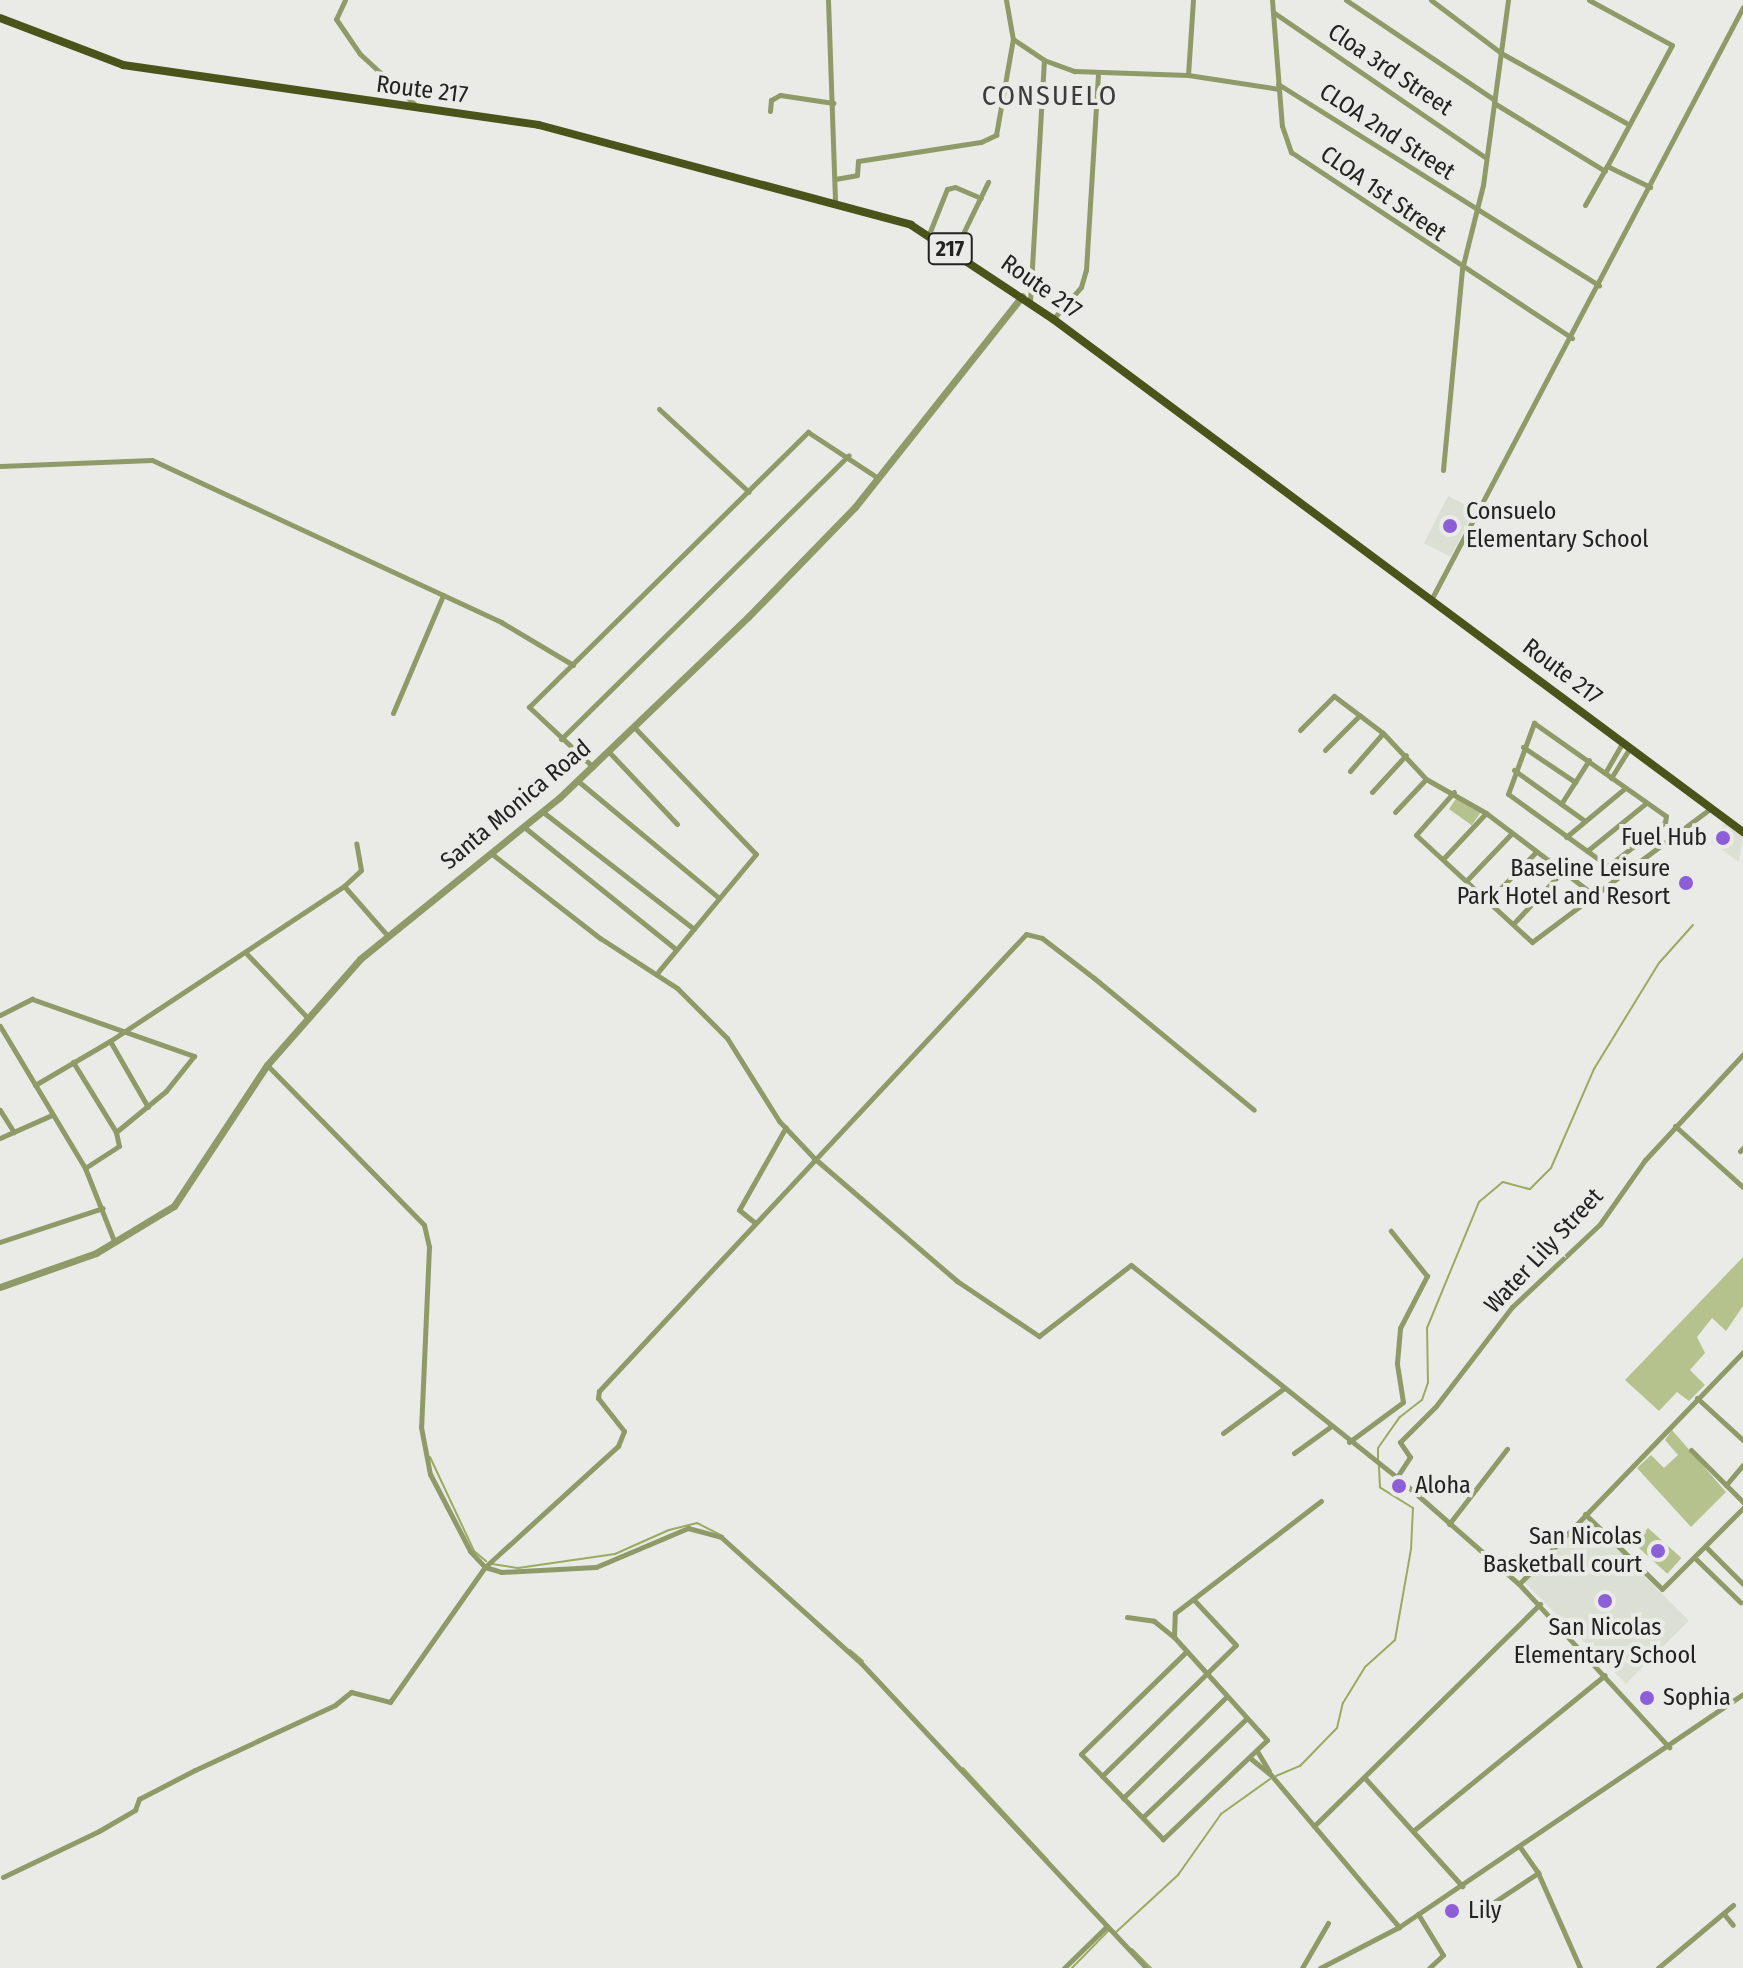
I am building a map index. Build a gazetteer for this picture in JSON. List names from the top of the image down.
{
  "streets": {
    "main road": ["Route 217", "217"],
    "street": [
      "Cloa 3rd Street",
      "CLOA 2nd Street",
      "CLOA 1st Street",
      "Santa Monica Road",
      "Water Lily Street"
    ]
  },
  "crossings": [
    ["Route 217", "Santa Monica Road"],
    ["CLOA 2nd Street", "CLOA 1st Street"]
  ],
  "districts": ["CONSUELO"],
  "places": [
    "Consuelo Elementary School",
    "Fuel Hub",
    "Baseline Leisure Park Hotel and Resort",
    "Aloha",
    "San Nicolas Basketball court",
    "San Nicolas Elementary School",
    "Sophia",
    "Lily"
  ]
}
